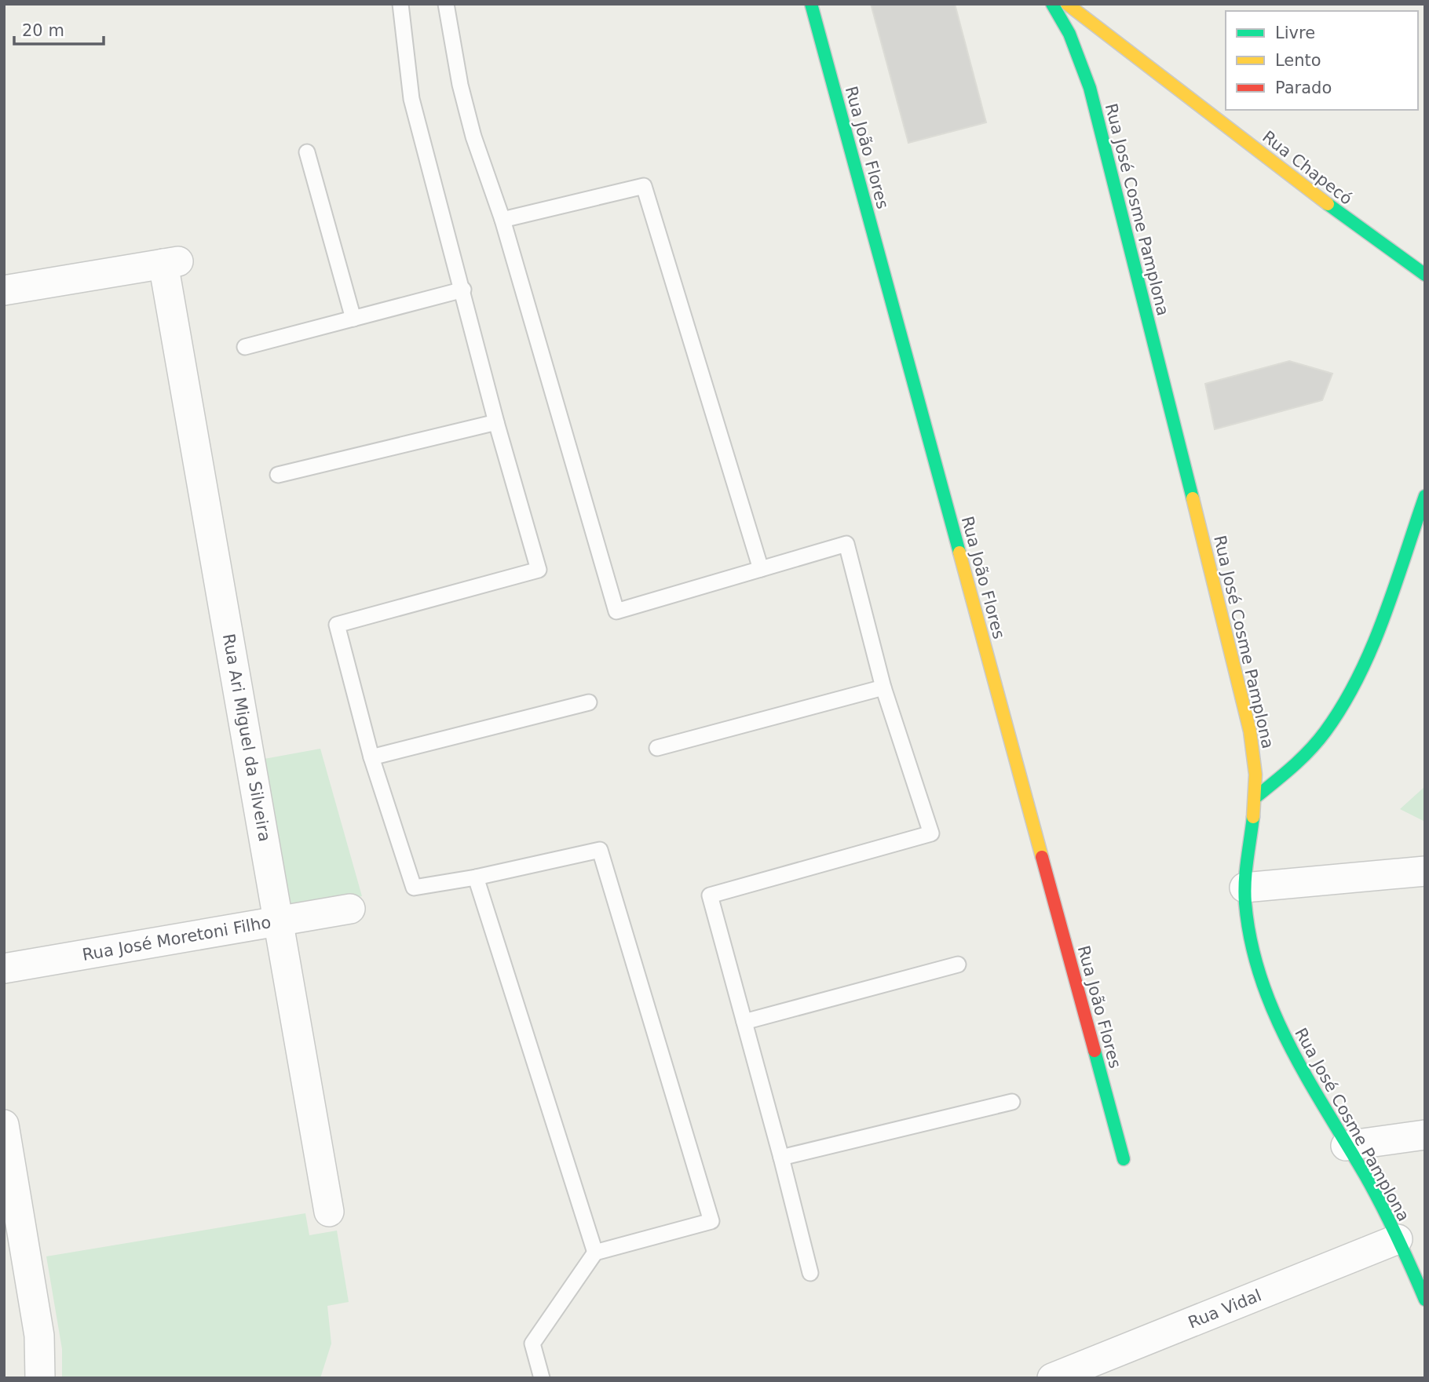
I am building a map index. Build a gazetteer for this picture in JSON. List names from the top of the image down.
{
  "streets": {
    "street": [
      "Rua João Flores",
      "Rua Chapecó",
      "Rua José Cosme Pamplona",
      "Rua Ari Miguel da Silveira",
      "Rua José Moretoni Filho",
      "Rua Vidal"
    ]
  },
  "crossings": [
    ["Rua José Cosme Pamplona", "Rua Vidal"],
    ["Rua Ari Miguel da Silveira", "Rua José Moretoni Filho"]
  ],
  "legend": ["Livre", "Lento", "Parado"],
  "scale_bar": "20 m"
}
